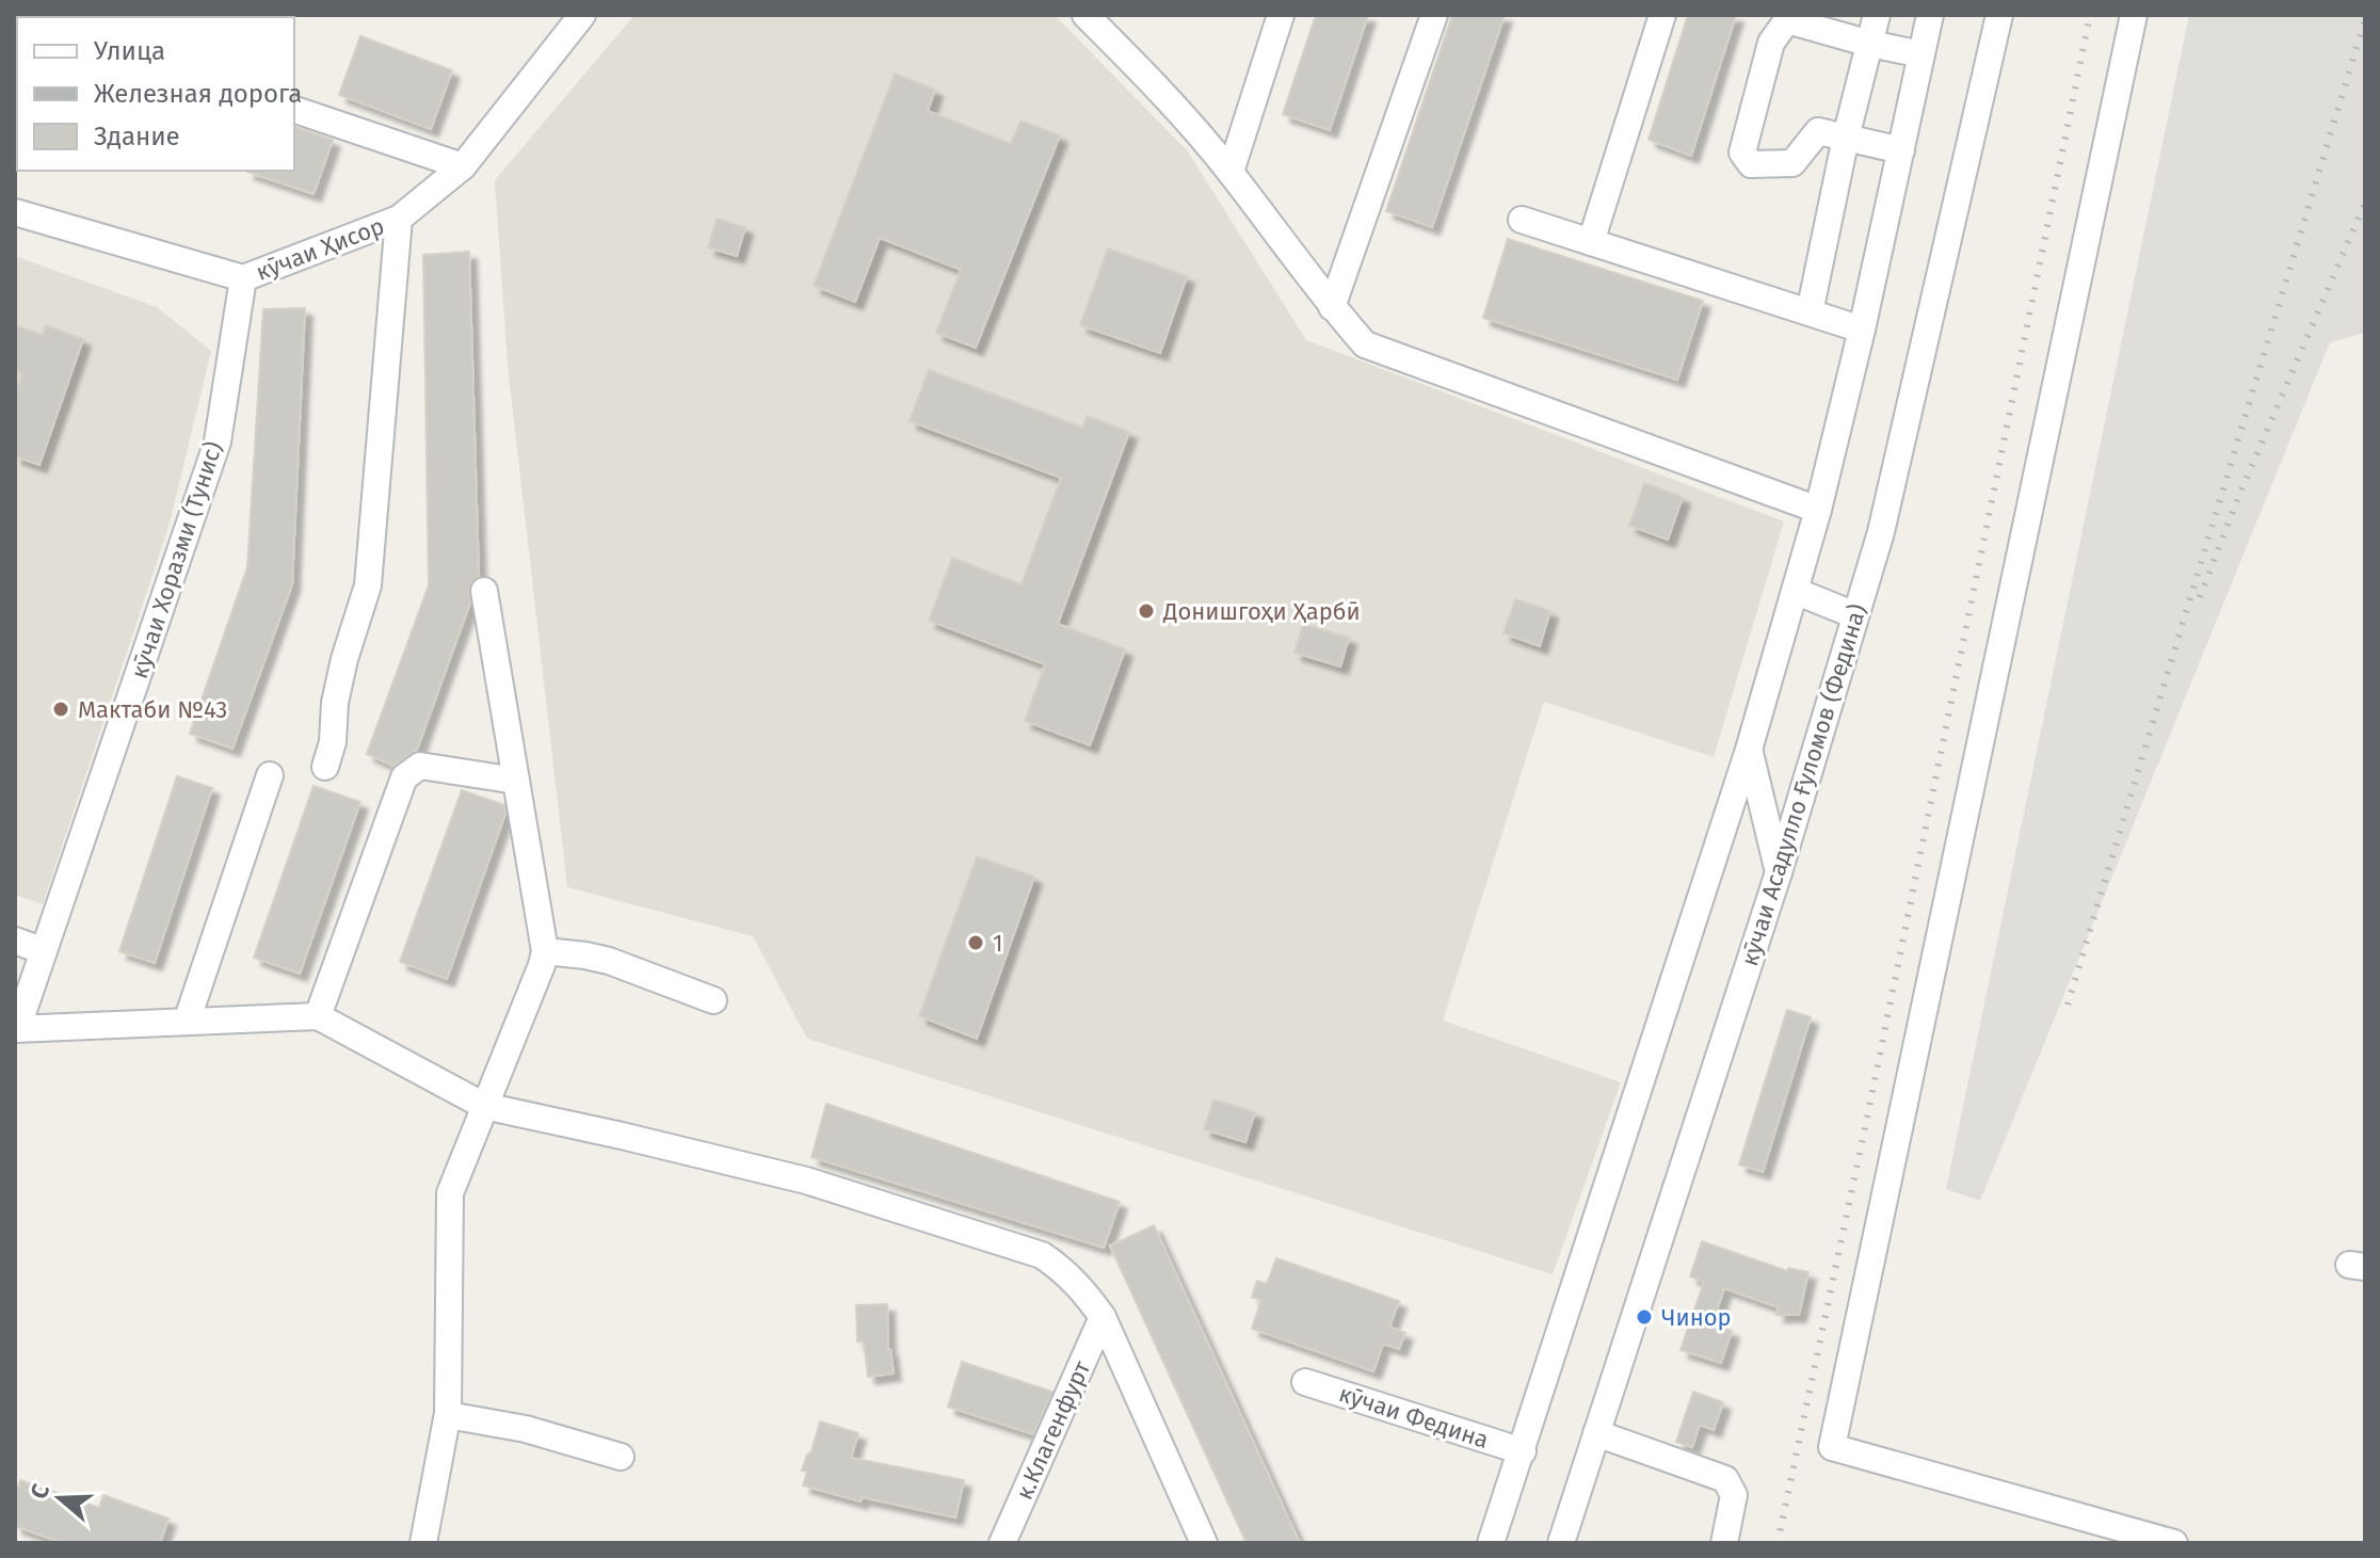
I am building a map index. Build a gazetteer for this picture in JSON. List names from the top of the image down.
{
  "streets": {
    "street": [
      "кӯчаи Ҳисор",
      "кӯчаи Хоразми (Тунис)",
      "кӯчаи Асадулло Ғуломов (Федина)",
      "кӯчаи Федина",
      "к.Клагенфурт"
    ]
  },
  "crossings": [
    ["кӯчаи Ҳисор", "кӯчаи Хоразми (Тунис)"]
  ],
  "places": [
    "Донишгоҳи Ҳарбӣ",
    "Мактаби №43",
    "1",
    "Чинор"
  ],
  "legend": ["Улица", "Железная дорога", "Здание"],
  "north": "left"
}
